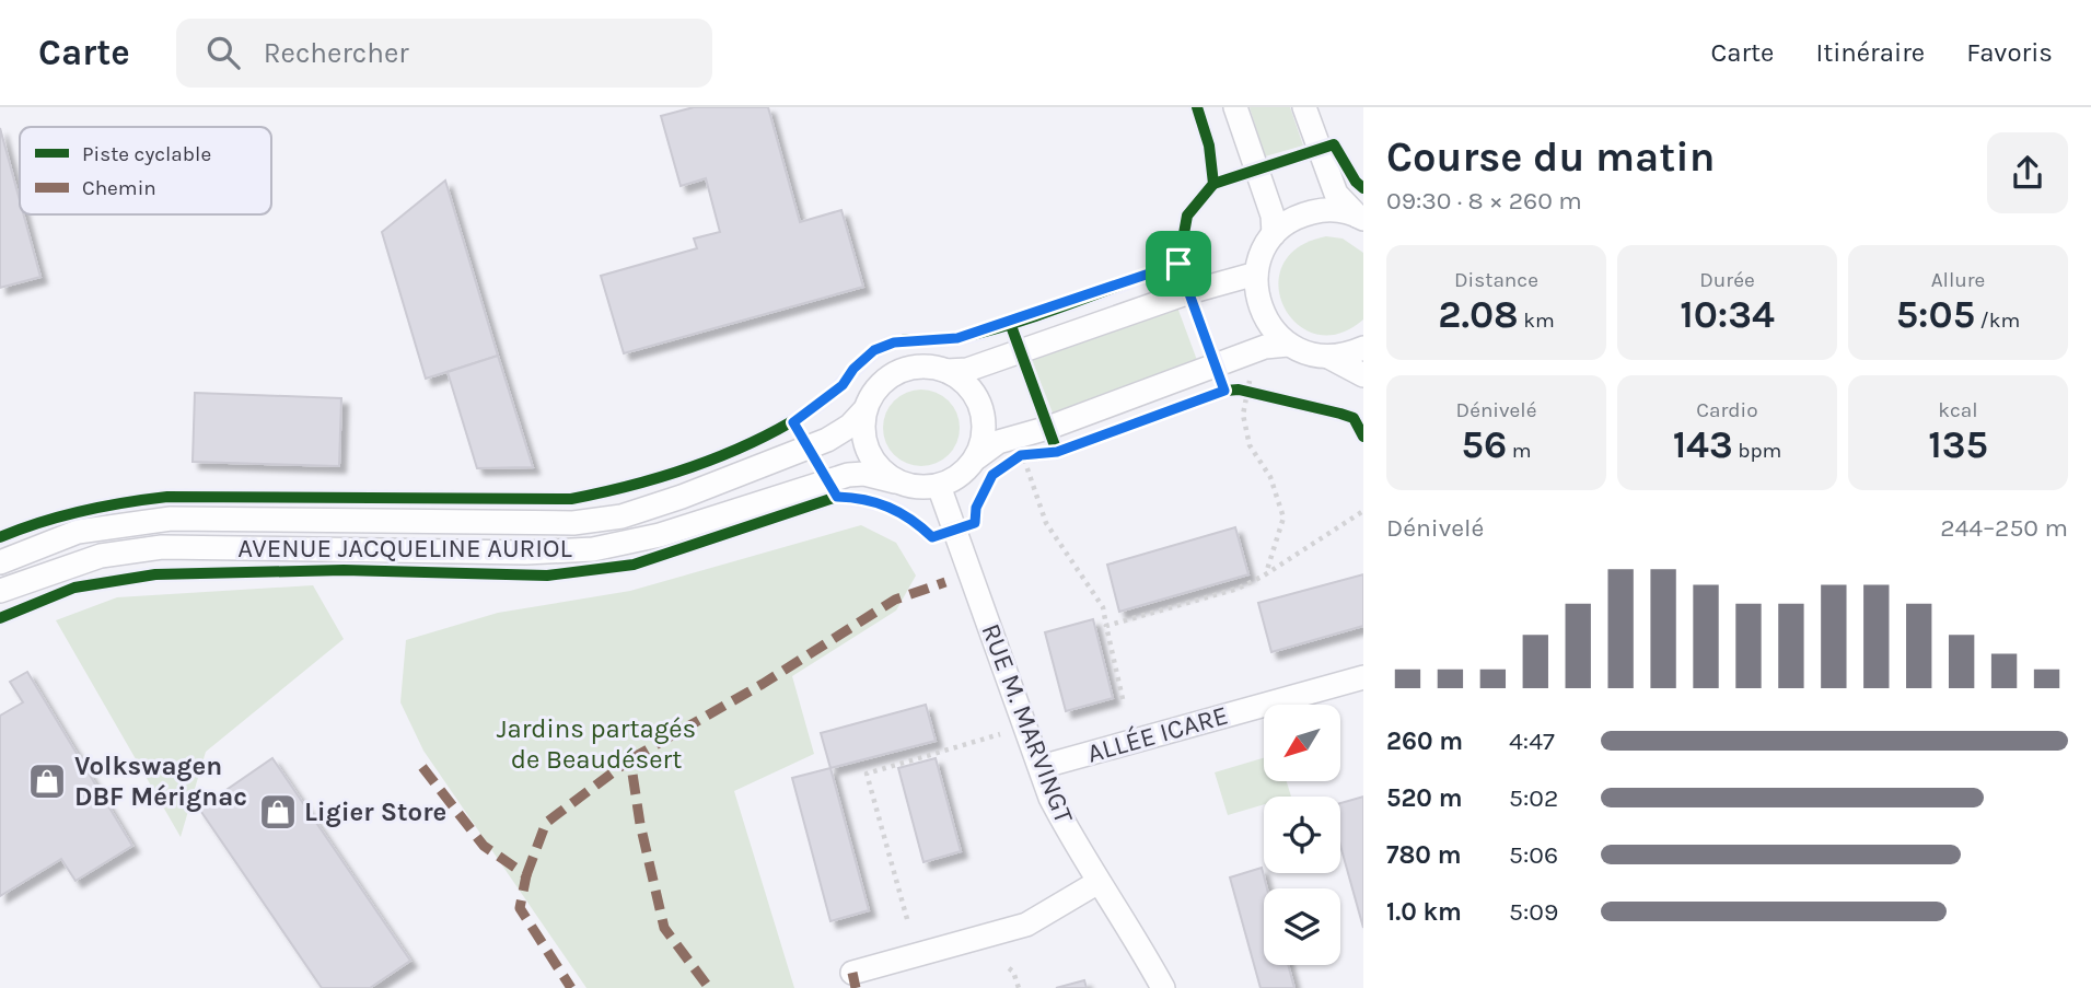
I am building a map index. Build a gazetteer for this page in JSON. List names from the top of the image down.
{
  "streets": {
    "street": ["AVENUE JACQUELINE AURIOL", "RUE M. MARVINGT", "ALLÉE ICARE"]
  },
  "crossings": [
    ["AVENUE JACQUELINE AURIOL", "RUE M. MARVINGT"],
    ["RUE M. MARVINGT", "ALLÉE ICARE"]
  ],
  "parks": ["Jardins partagés de Beaudésert"],
  "places": {
    "shop": ["Volkswagen DBF Mérignac", "Ligier Store"]
  },
  "legend": ["Piste cyclable", "Chemin"],
  "north": "bottom left",
  "page": {
    "header": "Carte",
    "search": "Rechercher",
    "nav": ["Carte", "Itinéraire", "Favoris"],
    "heading": ["Course du matin", "09:30 · 8 × 260 m"],
    "stats": [
      ["Distance", "2.08 km"],
      ["Durée", "10:34"],
      ["Allure", "5:05 /km"],
      ["Dénivelé", "56 m"],
      ["Cardio", "143 bpm"],
      ["kcal", "135"]
    ],
    "chart": ["Dénivelé", "244–250 m"],
    "list": [
      {
        "name": "260 m",
        "note": "4:47"
      },
      {
        "name": "520 m",
        "note": "5:02"
      },
      {
        "name": "780 m",
        "note": "5:06"
      },
      {
        "name": "1.0 km",
        "note": "5:09"
      }
    ]
  }
}
